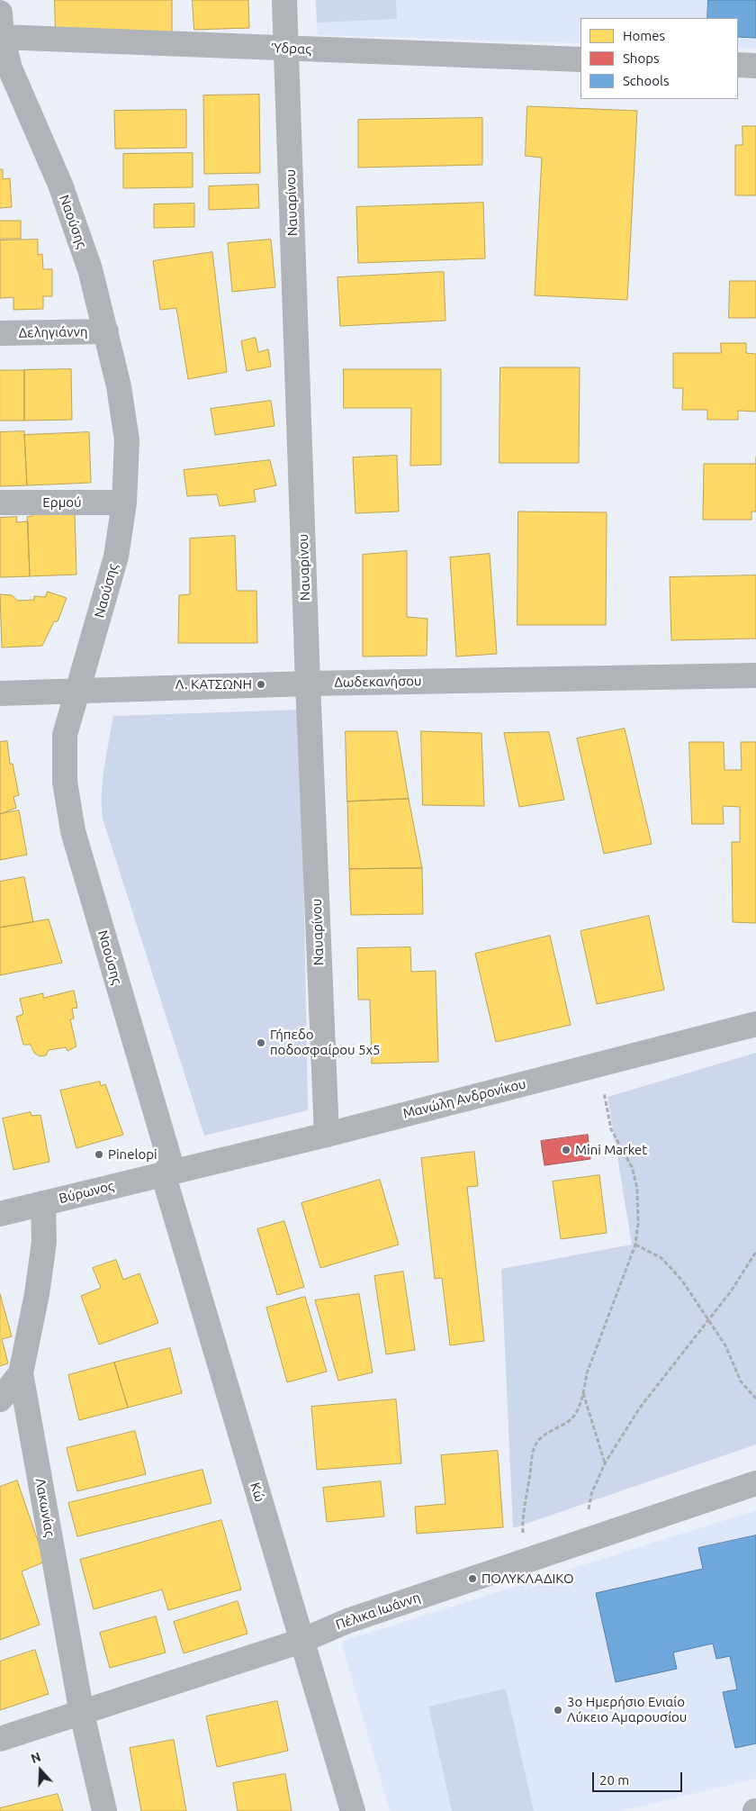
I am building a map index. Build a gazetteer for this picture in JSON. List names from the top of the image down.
{
  "streets": {
    "street": [
      "Ύδρας",
      "Ναυαρίνου",
      "Ναούσης",
      "Δεληγιάννη",
      "Ερμού",
      "Δωδεκανήσου",
      "Μανώλη Ανδρονίκου",
      "Βύρωνος",
      "Κώ",
      "Λακωνίας",
      "Πέλικα Ιωάννη"
    ]
  },
  "crossings": [
    ["Ύδρας", "Ναυαρίνου"],
    ["Ύδρας", "Ναούσης"],
    ["Ναυαρίνου", "Δωδεκανήσου"],
    ["Ναυαρίνου", "Μανώλη Ανδρονίκου"],
    ["Ναούσης", "Δεληγιάννη"],
    ["Ναούσης", "Ερμού"],
    ["Ναούσης", "Δωδεκανήσου"],
    ["Ναούσης", "Μανώλη Ανδρονίκου"],
    ["Ναούσης", "Βύρωνος"],
    ["Ναούσης", "Κώ"],
    ["Μανώλη Ανδρονίκου", "Βύρωνος"],
    ["Μανώλη Ανδρονίκου", "Κώ"],
    ["Βύρωνος", "Κώ"],
    ["Βύρωνος", "Λακωνίας"],
    ["Κώ", "Πέλικα Ιωάννη"],
    ["Λακωνίας", "Πέλικα Ιωάννη"]
  ],
  "places": [
    "Λ. ΚΑΤΣΩΝΗ",
    "Γήπεδο ποδοσφαίρου 5x5",
    "Mini Market",
    "Pinelopi",
    "ΠΟΛΥΚΛΑΔΙΚΟ",
    "3ο Ημερήσιο Ενιαίο Λύκειο Αμαρουσίου"
  ],
  "legend": ["Homes", "Shops", "Schools"],
  "scale_bar": "20 m",
  "north": "top"
}
